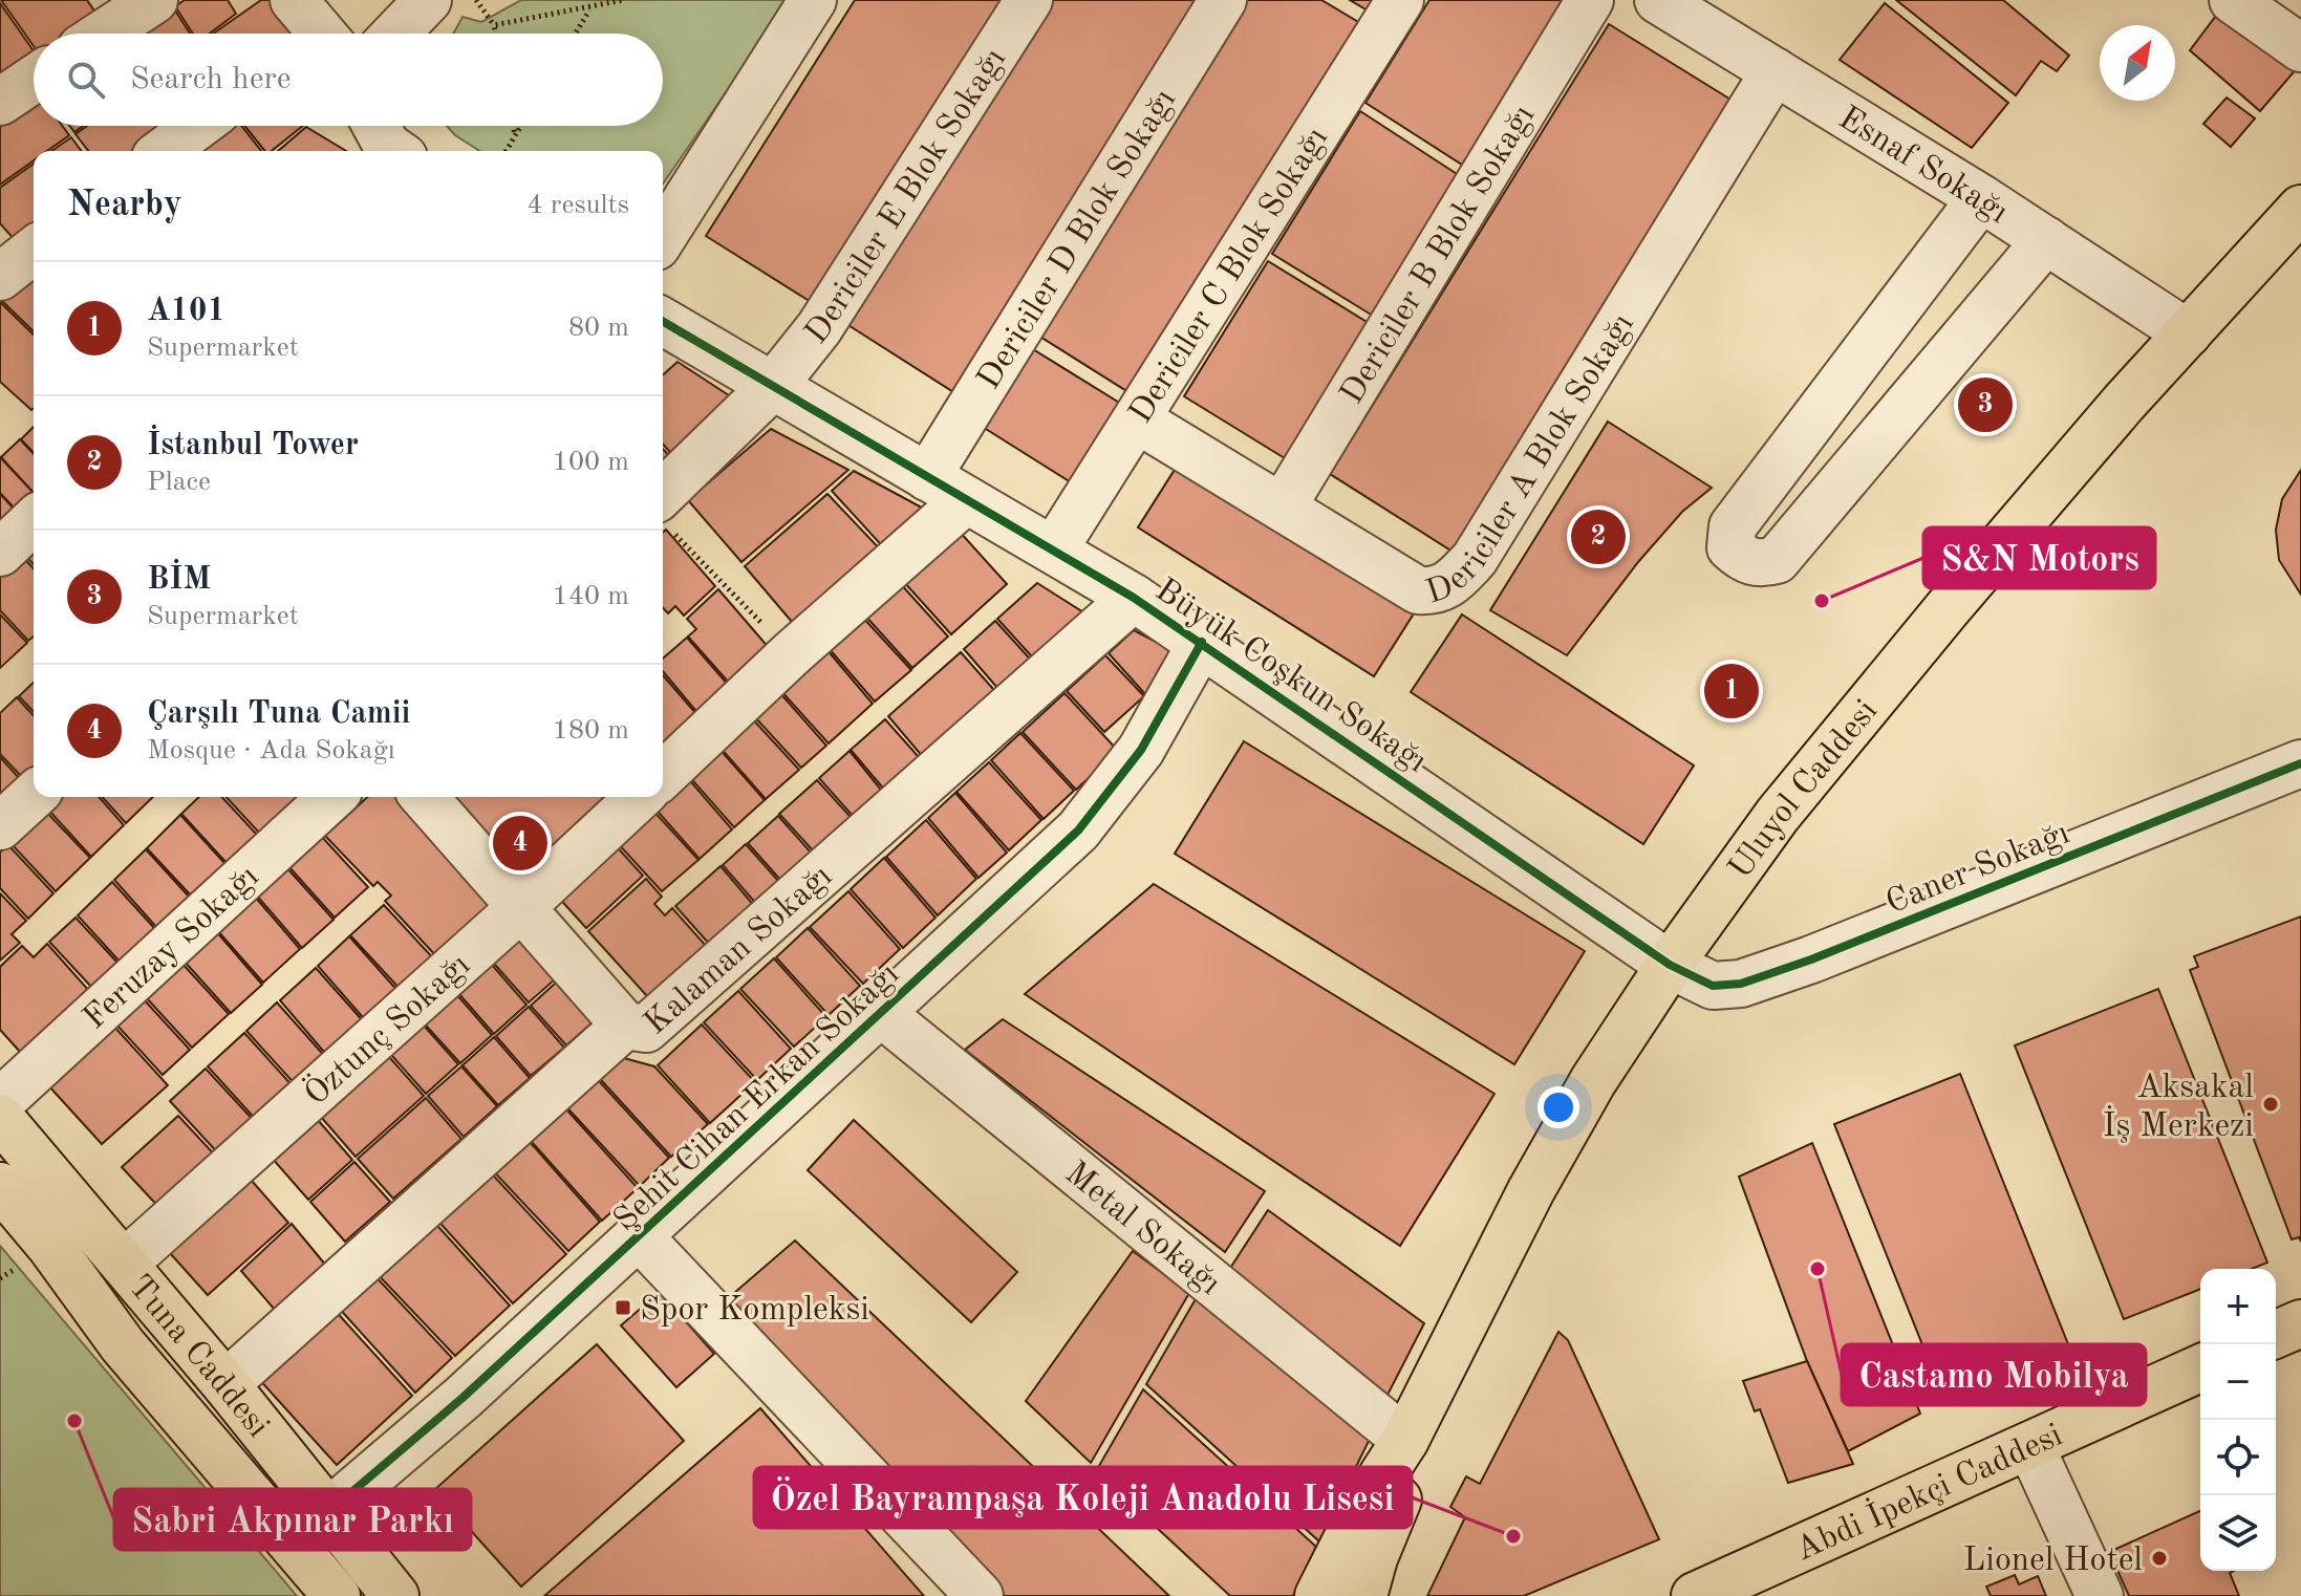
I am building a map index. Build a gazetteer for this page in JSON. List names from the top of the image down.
{
  "streets": {
    "main road": ["Uluyol Caddesi", "Tuna Caddesi", "Abdi İpekçi Caddesi"],
    "street": [
      "Esnaf Sokağı",
      "Dericiler E Blok Sokağı",
      "Dericiler D Blok Sokağı",
      "Dericiler B Blok Sokağı",
      "Dericiler C Blok Sokağı",
      "Dericiler A Blok Sokağı",
      "Büyük Coşkun Sokağı",
      "Caner Sokağı",
      "Kalaman Sokağı",
      "Feruzay Sokağı",
      "Öztunç Sokağı",
      "Şehit Cihan Erkan Sokağı",
      "Metal Sokağı"
    ]
  },
  "crossings": [
    ["Esnaf Sokağı", "Dericiler A Blok Sokağı"],
    ["Esnaf Sokağı", "Uluyol Caddesi"],
    ["Dericiler E Blok Sokağı", "Büyük Coşkun Sokağı"],
    ["Dericiler D Blok Sokağı", "Büyük Coşkun Sokağı"],
    ["Dericiler B Blok Sokağı", "Dericiler A Blok Sokağı"],
    ["Dericiler C Blok Sokağı", "Dericiler A Blok Sokağı"],
    ["Dericiler C Blok Sokağı", "Büyük Coşkun Sokağı"],
    ["Büyük Coşkun Sokağı", "Uluyol Caddesi"],
    ["Büyük Coşkun Sokağı", "Caner Sokağı"],
    ["Büyük Coşkun Sokağı", "Kalaman Sokağı"],
    ["Büyük Coşkun Sokağı", "Şehit Cihan Erkan Sokağı"],
    ["Uluyol Caddesi", "Caner Sokağı"],
    ["Uluyol Caddesi", "Metal Sokağı"],
    ["Kalaman Sokağı", "Tuna Caddesi"],
    ["Öztunç Sokağı", "Tuna Caddesi"],
    ["Şehit Cihan Erkan Sokağı", "Metal Sokağı"],
    ["Şehit Cihan Erkan Sokağı", "Tuna Caddesi"]
  ],
  "places": {
    "other": [
      "S&N Motors",
      "Aksakal İş Merkezi",
      "Castamo Mobilya",
      "Sabri Akpınar Parkı",
      "Özel Bayrampaşa Koleji Anadolu Lisesi",
      "Lionel Hotel"
    ],
    "transit": ["Spor Kompleksi"]
  },
  "north": "top right",
  "page": {
    "search": "Search here",
    "heading": ["Nearby", "4 results"],
    "list": [
      {
        "mark": "1",
        "name": "A101",
        "note": "Supermarket",
        "value": "80 m"
      },
      {
        "mark": "2",
        "name": "İstanbul Tower",
        "note": "Place",
        "value": "100 m"
      },
      {
        "mark": "3",
        "name": "BİM",
        "note": "Supermarket",
        "value": "140 m"
      },
      {
        "mark": "4",
        "name": "Çarşılı Tuna Camii",
        "note": "Mosque · Ada Sokağı",
        "value": "180 m"
      }
    ],
    "pins": [
      "3",
      "2",
      "1",
      "4"
    ],
    "map_buttons": ["+", "−"]
  }
}
